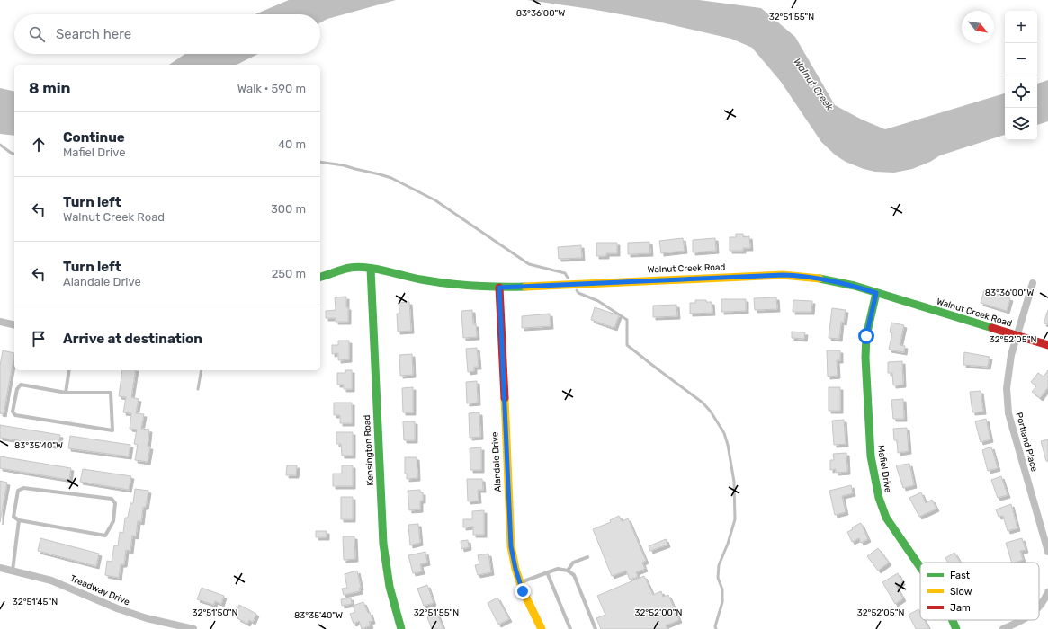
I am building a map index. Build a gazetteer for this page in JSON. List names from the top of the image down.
{
  "streets": {
    "street": [
      "Walnut Creek Road",
      "Portland Place",
      "Kensington Road",
      "Alandale Drive",
      "Mafiel Drive",
      "Treadway Drive"
    ]
  },
  "crossings": [
    ["Walnut Creek Road", "Portland Place"],
    ["Walnut Creek Road", "Kensington Road"],
    ["Walnut Creek Road", "Alandale Drive"],
    ["Walnut Creek Road", "Mafiel Drive"]
  ],
  "water": ["Walnut Creek"],
  "legend": ["Fast", "Slow", "Jam"],
  "north": "bottom right",
  "page": {
    "map_buttons": ["+", "−"],
    "search": "Search here",
    "heading": ["8 min", "Walk · 590 m"],
    "list": [
      ["Continue", "Mafiel Drive", "40 m"],
      ["Turn left", "Walnut Creek Road", "300 m"],
      ["Turn left", "Alandale Drive", "250 m"],
      "Arrive at destination"
    ]
  },
  "coordinates": [
    "83°36'00\"W",
    "32°51'55\"N",
    "32°52'05\"N",
    "83°35'40\"W",
    "32°51'45\"N",
    "32°51'50\"N",
    "32°52'00\"N"
  ]
}
